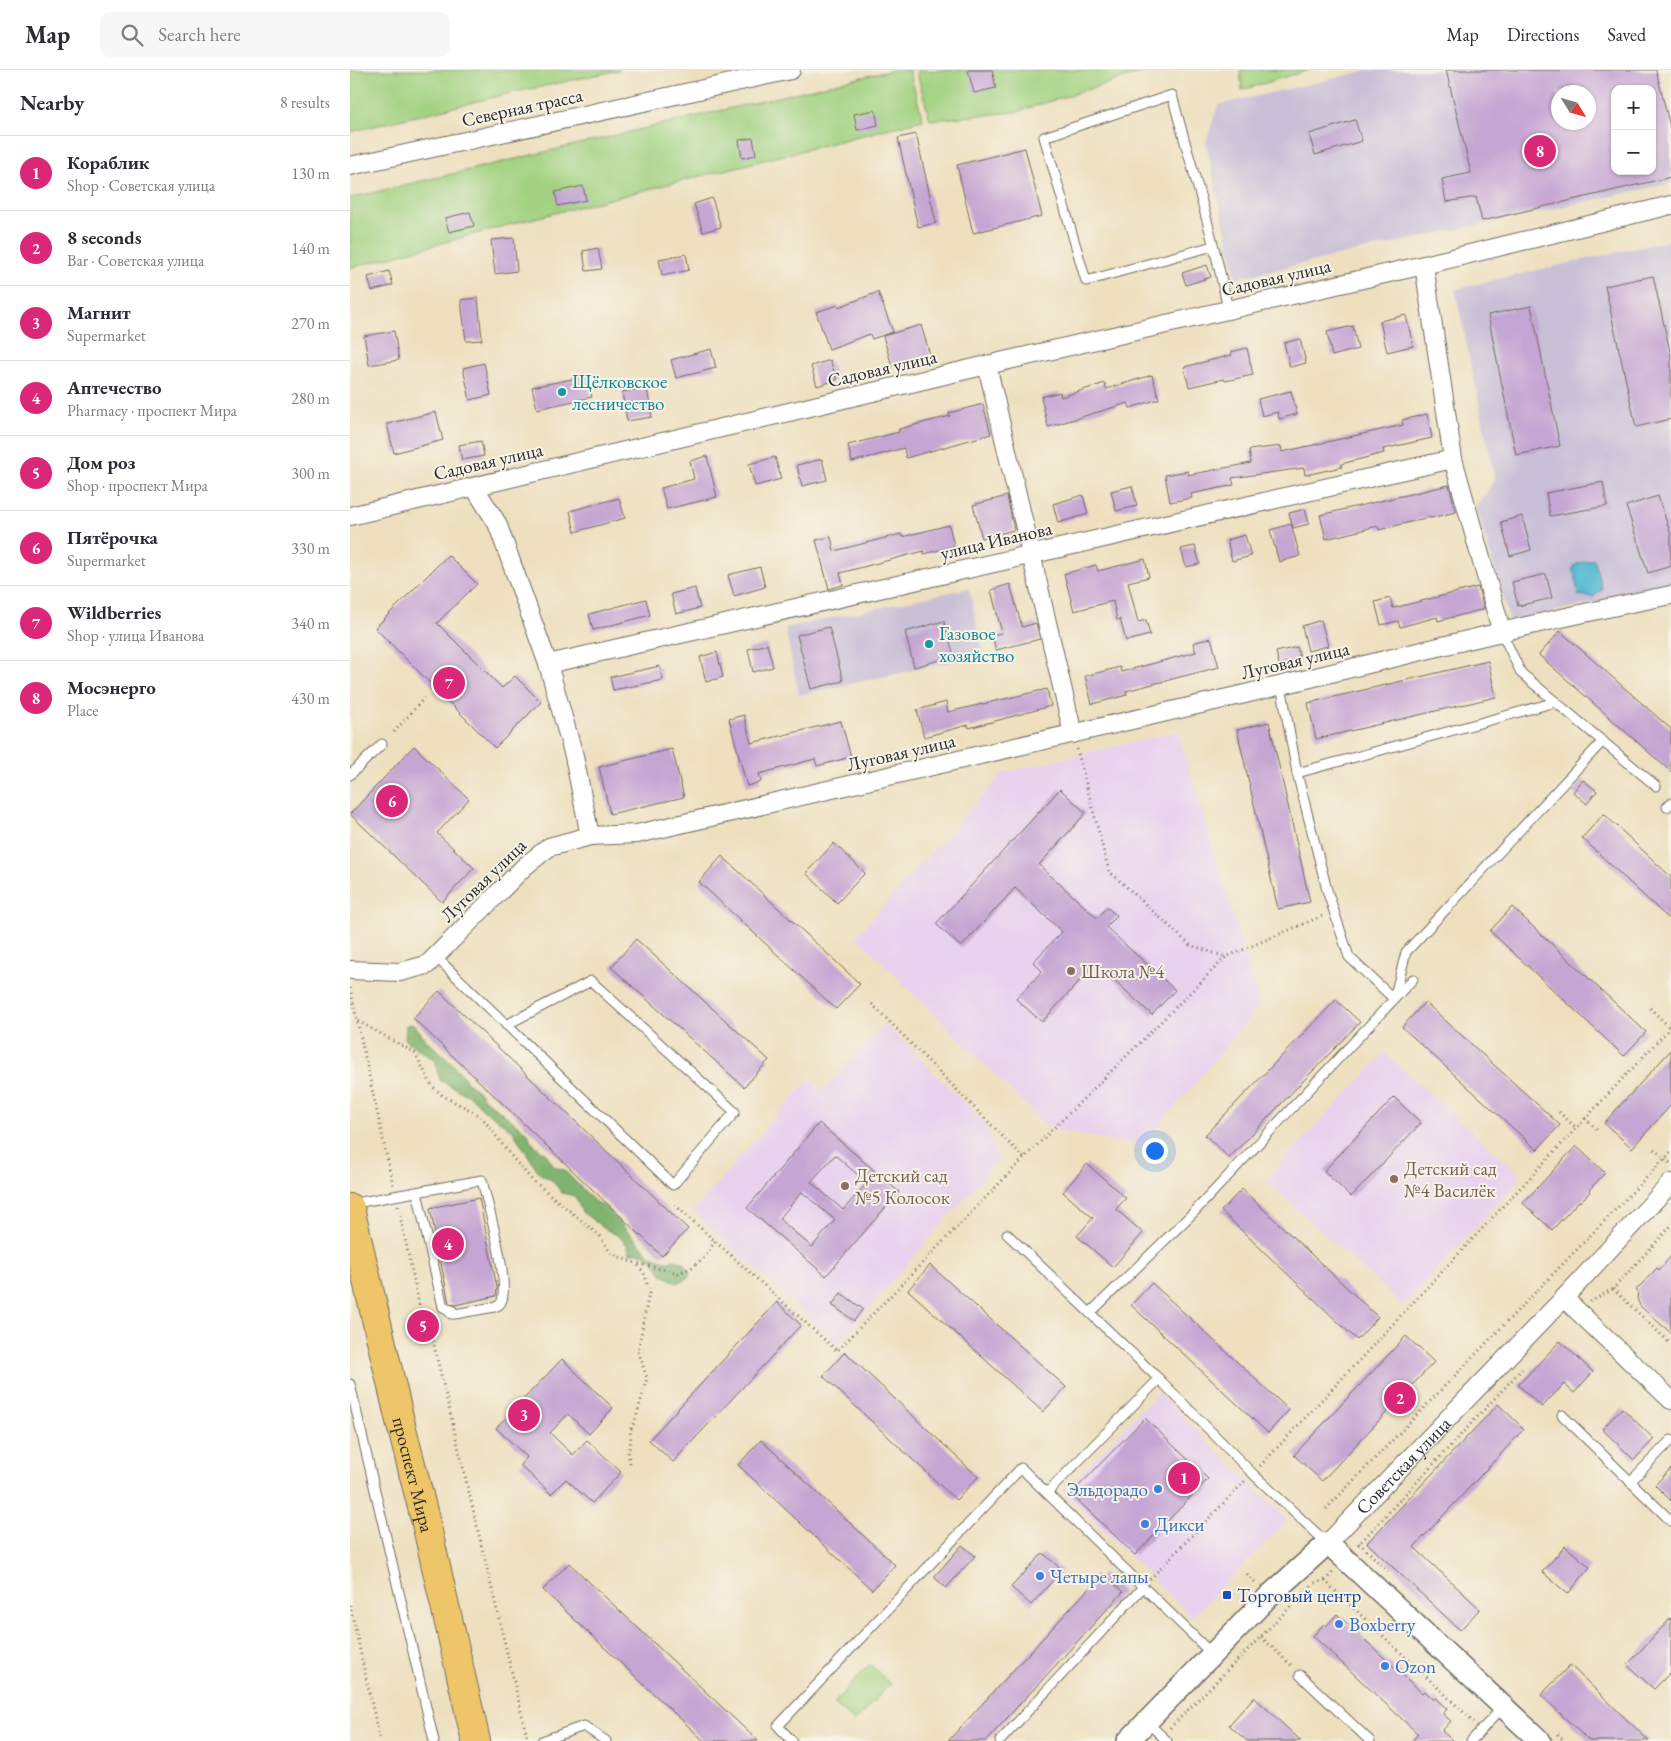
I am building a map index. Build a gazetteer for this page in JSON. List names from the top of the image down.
{
  "streets": {
    "main road": ["проспект Мира"],
    "street": [
      "Северная трасса",
      "Садовая улица",
      "улица Иванова",
      "Луговая улица",
      "Советская улица"
    ]
  },
  "places": {
    "other": [
      "Щёлковское лесничество",
      "Газовое хозяйство",
      "Школа №4",
      "Детский сад №4 Василёк",
      "Детский сад №5 Колосок",
      "Эльдорадо",
      "Дикси",
      "Четыре лапы",
      "Boxberry",
      "Ozon"
    ],
    "transit": ["Торговый центр"]
  },
  "north": "bottom right",
  "page": {
    "header": "Map",
    "search": "Search here",
    "nav": ["Map", "Directions", "Saved"],
    "heading": ["Nearby", "8 results"],
    "map_buttons": ["+", "−"],
    "pins": [
      "8",
      "7",
      "6",
      "4",
      "5",
      "2",
      "3",
      "1"
    ],
    "list": [
      {
        "mark": "1",
        "name": "Кораблик",
        "note": "Shop · Советская улица",
        "value": "130 m"
      },
      {
        "mark": "2",
        "name": "8 seconds",
        "note": "Bar · Советская улица",
        "value": "140 m"
      },
      {
        "mark": "3",
        "name": "Магнит",
        "note": "Supermarket",
        "value": "270 m"
      },
      {
        "mark": "4",
        "name": "Аптечество",
        "note": "Pharmacy · проспект Мира",
        "value": "280 m"
      },
      {
        "mark": "5",
        "name": "Дом роз",
        "note": "Shop · проспект Мира",
        "value": "300 m"
      },
      {
        "mark": "6",
        "name": "Пятёрочка",
        "note": "Supermarket",
        "value": "330 m"
      },
      {
        "mark": "7",
        "name": "Wildberries",
        "note": "Shop · улица Иванова",
        "value": "340 m"
      },
      {
        "mark": "8",
        "name": "Мосэнерго",
        "note": "Place",
        "value": "430 m"
      }
    ]
  }
}
